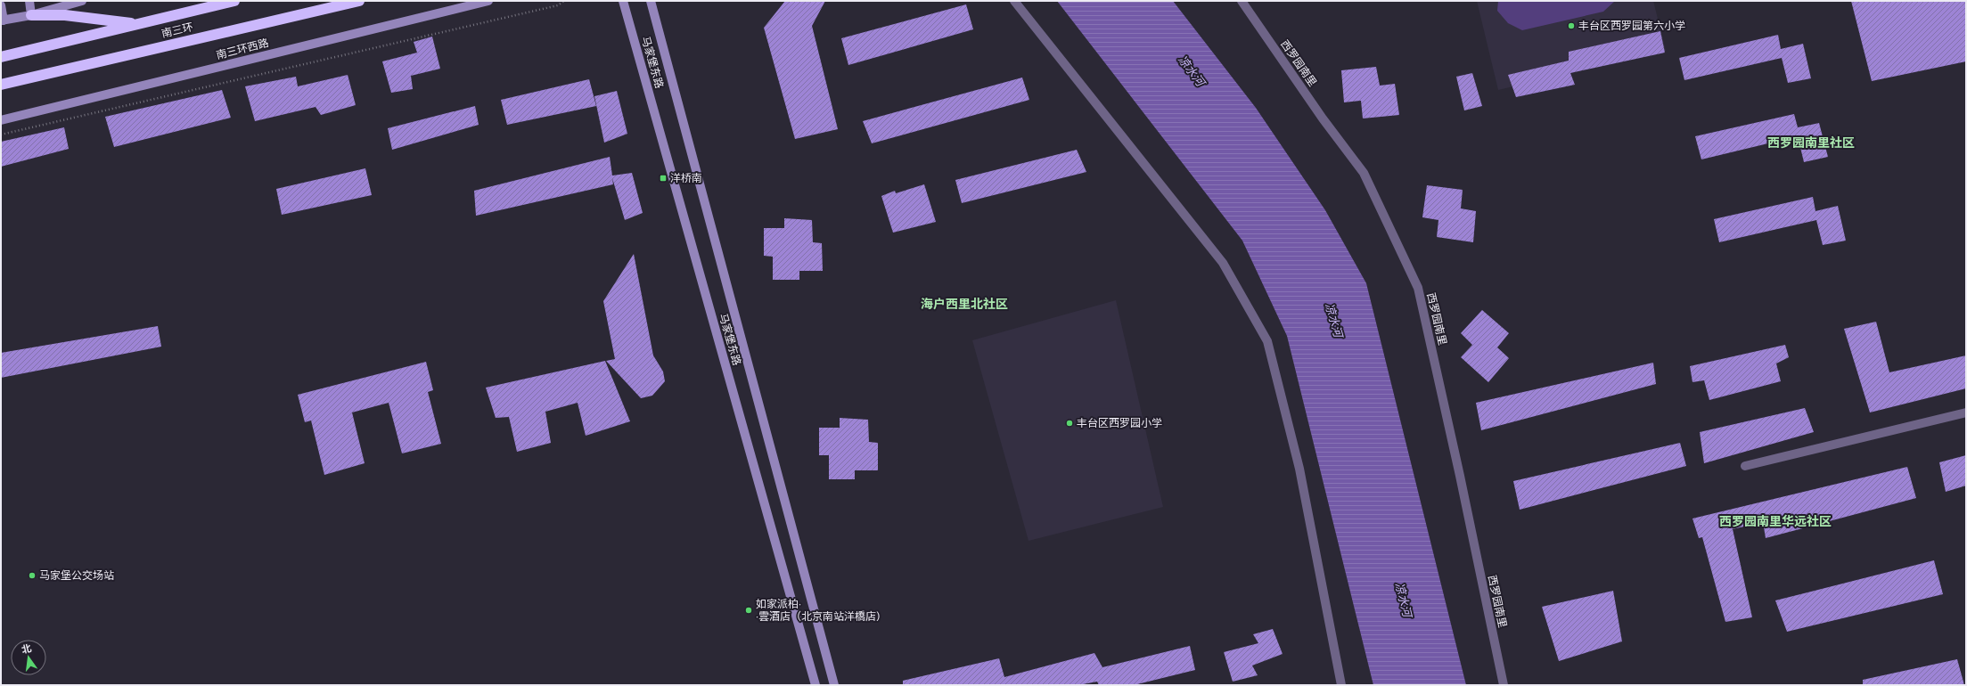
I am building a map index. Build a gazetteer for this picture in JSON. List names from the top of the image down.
{
  "streets": {
    "highway": ["南三环"],
    "main road": ["南三环西路", "马家堡东路"],
    "street": ["西罗园南里"]
  },
  "districts": ["西罗园南里社区", "海户西里北社区", "西罗园南里华远社区"],
  "water": ["凉水河"],
  "places": {
    "other": [
      "丰台区西罗园第六小学",
      "丰台区西罗园小学",
      "马家堡公交场站",
      "如家派柏· ·雲酒店（北京南站洋橋店)"
    ],
    "transit": ["洋桥南"]
  },
  "north": "top"
}
